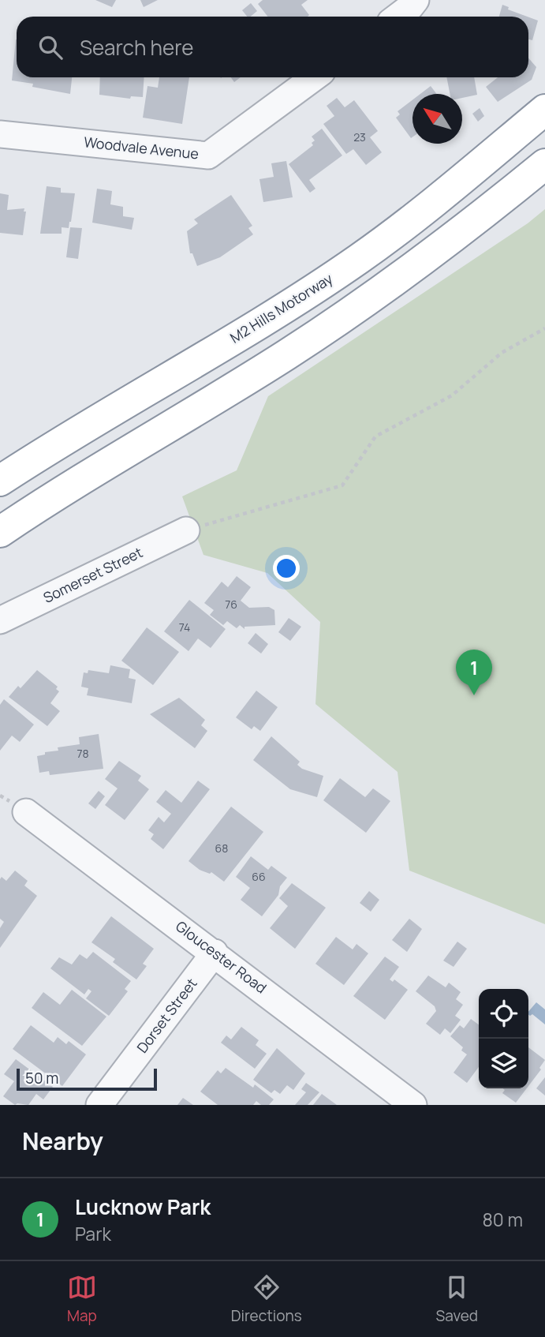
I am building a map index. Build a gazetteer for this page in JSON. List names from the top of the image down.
{
  "streets": {
    "highway": ["M2 Hills Motorway"],
    "street": [
      "Woodvale Avenue",
      "Somerset Street",
      "Gloucester Road",
      "Dorset Street"
    ]
  },
  "crossings": [
    ["Gloucester Road", "Dorset Street"]
  ],
  "house_numbers": [
    "23",
    "76",
    "74",
    "78",
    "68",
    "66"
  ],
  "scale_bar": "50 m",
  "north": "top left",
  "page": {
    "search": "Search here",
    "pins": "1",
    "scale": "50 m",
    "heading": "Nearby",
    "list": [
      {
        "mark": "1",
        "name": "Lucknow Park",
        "note": "Park",
        "value": "80 m"
      }
    ],
    "nav": ["Map", "Directions", "Saved"]
  }
}
